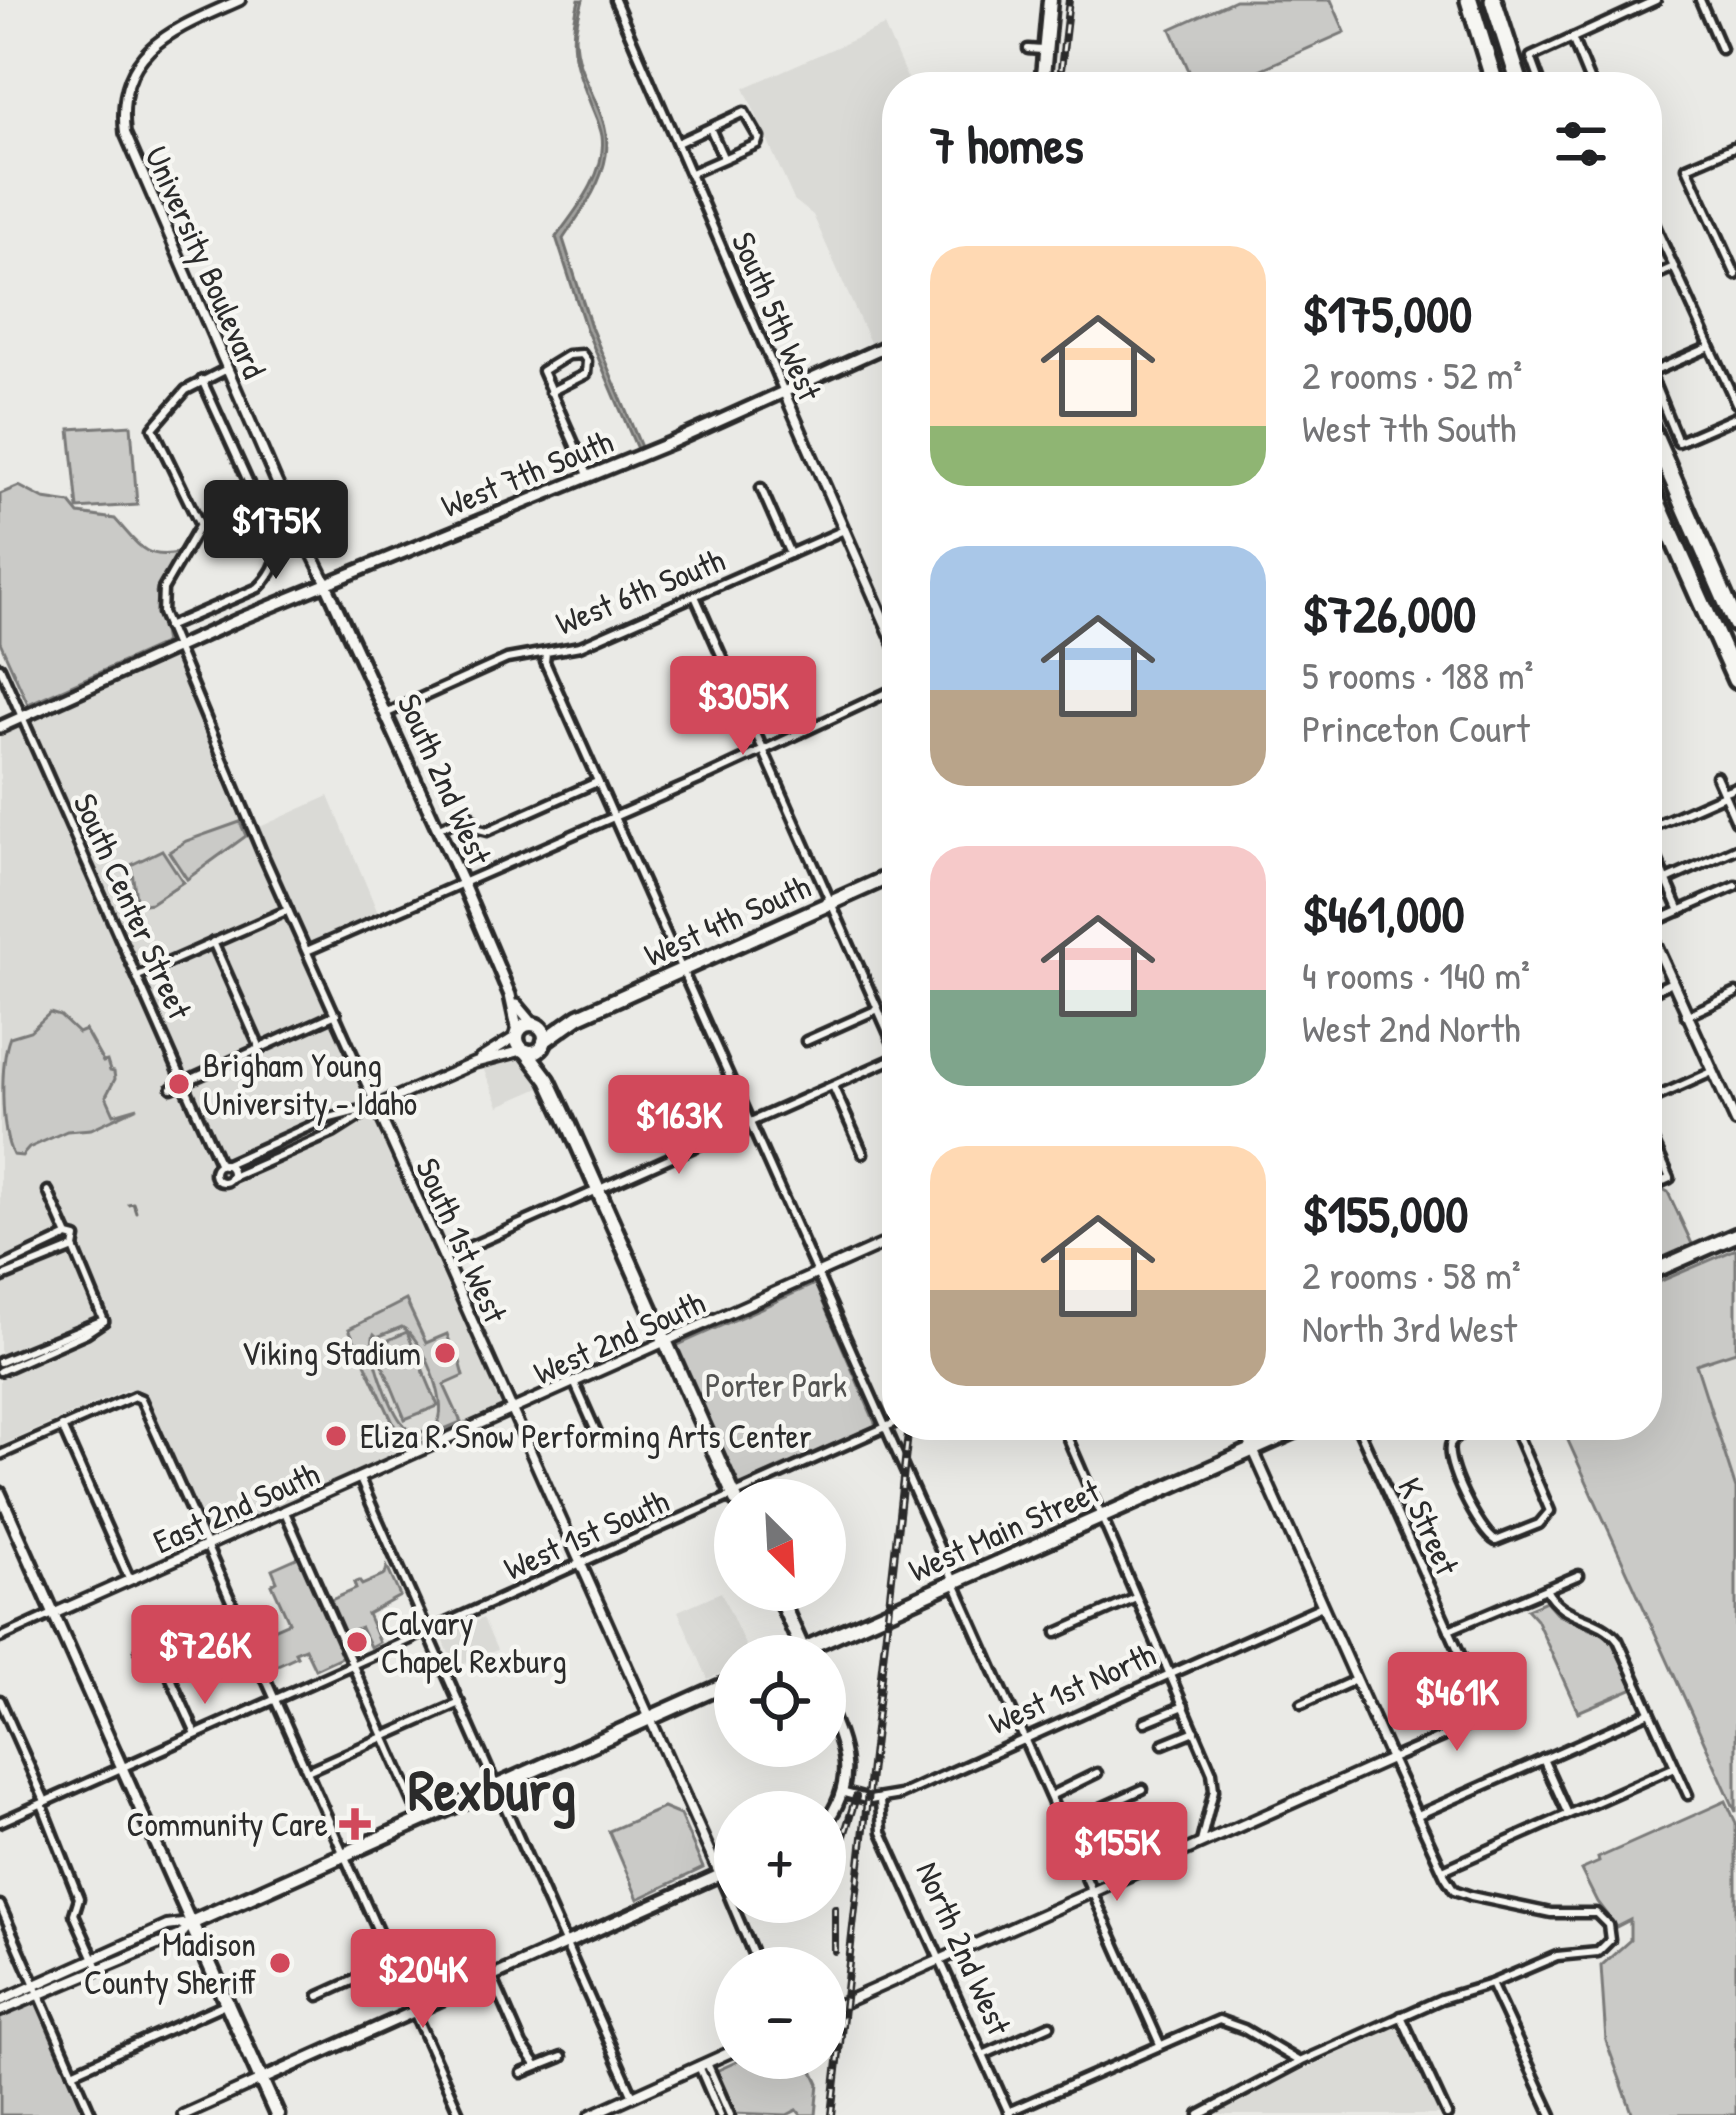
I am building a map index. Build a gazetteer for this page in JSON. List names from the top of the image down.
{
  "streets": {
    "main road": [
      "West 7th South",
      "South 2nd West",
      "West 4th South",
      "West Main Street"
    ],
    "street": [
      "University Boulevard",
      "South 5th West",
      "West 6th South",
      "South Center Street",
      "South 1st West",
      "West 2nd South",
      "East 2nd South",
      "K Street",
      "West 1st South",
      "West 1st North",
      "North 2nd West"
    ]
  },
  "crossings": [
    ["University Boulevard", "West 7th South"],
    ["University Boulevard", "South 2nd West"],
    ["South 5th West", "West 7th South"],
    ["South 5th West", "West 6th South"],
    ["West 7th South", "South 2nd West"],
    ["West 7th South", "South Center Street"],
    ["West 7th South", "South 1st West"],
    ["West 6th South", "South 2nd West"],
    ["South 2nd West", "West 4th South"],
    ["South 1st West", "West 2nd South"],
    ["South 1st West", "West 1st South"],
    ["West 2nd South", "East 2nd South"],
    ["West 1st North", "North 2nd West"]
  ],
  "districts": ["Rexburg"],
  "parks": ["Porter Park"],
  "places": {
    "other": [
      "Brigham Young University - Idaho",
      "Viking Stadium",
      "Eliza R. Snow Performing Arts Center",
      "Calvary Chapel Rexburg",
      "Madison County Sheriff"
    ],
    "health": ["Community Care"]
  },
  "north": "bottom right",
  "page": {
    "heading": "7 homes",
    "list": [
      {
        "name": "$175,000",
        "note": "2 rooms · 52 m² · West 7th South"
      },
      {
        "name": "$726,000",
        "note": "5 rooms · 188 m² · Princeton Court"
      },
      {
        "name": "$461,000",
        "note": "4 rooms · 140 m² · West 2nd North"
      },
      {
        "name": "$155,000",
        "note": "2 rooms · 58 m² · North 3rd West"
      }
    ],
    "price": [
      "$175K",
      "$305K",
      "$163K",
      "$726K",
      "$461K",
      "$155K",
      "$204K"
    ],
    "map_buttons": ["+", "−"]
  }
}
